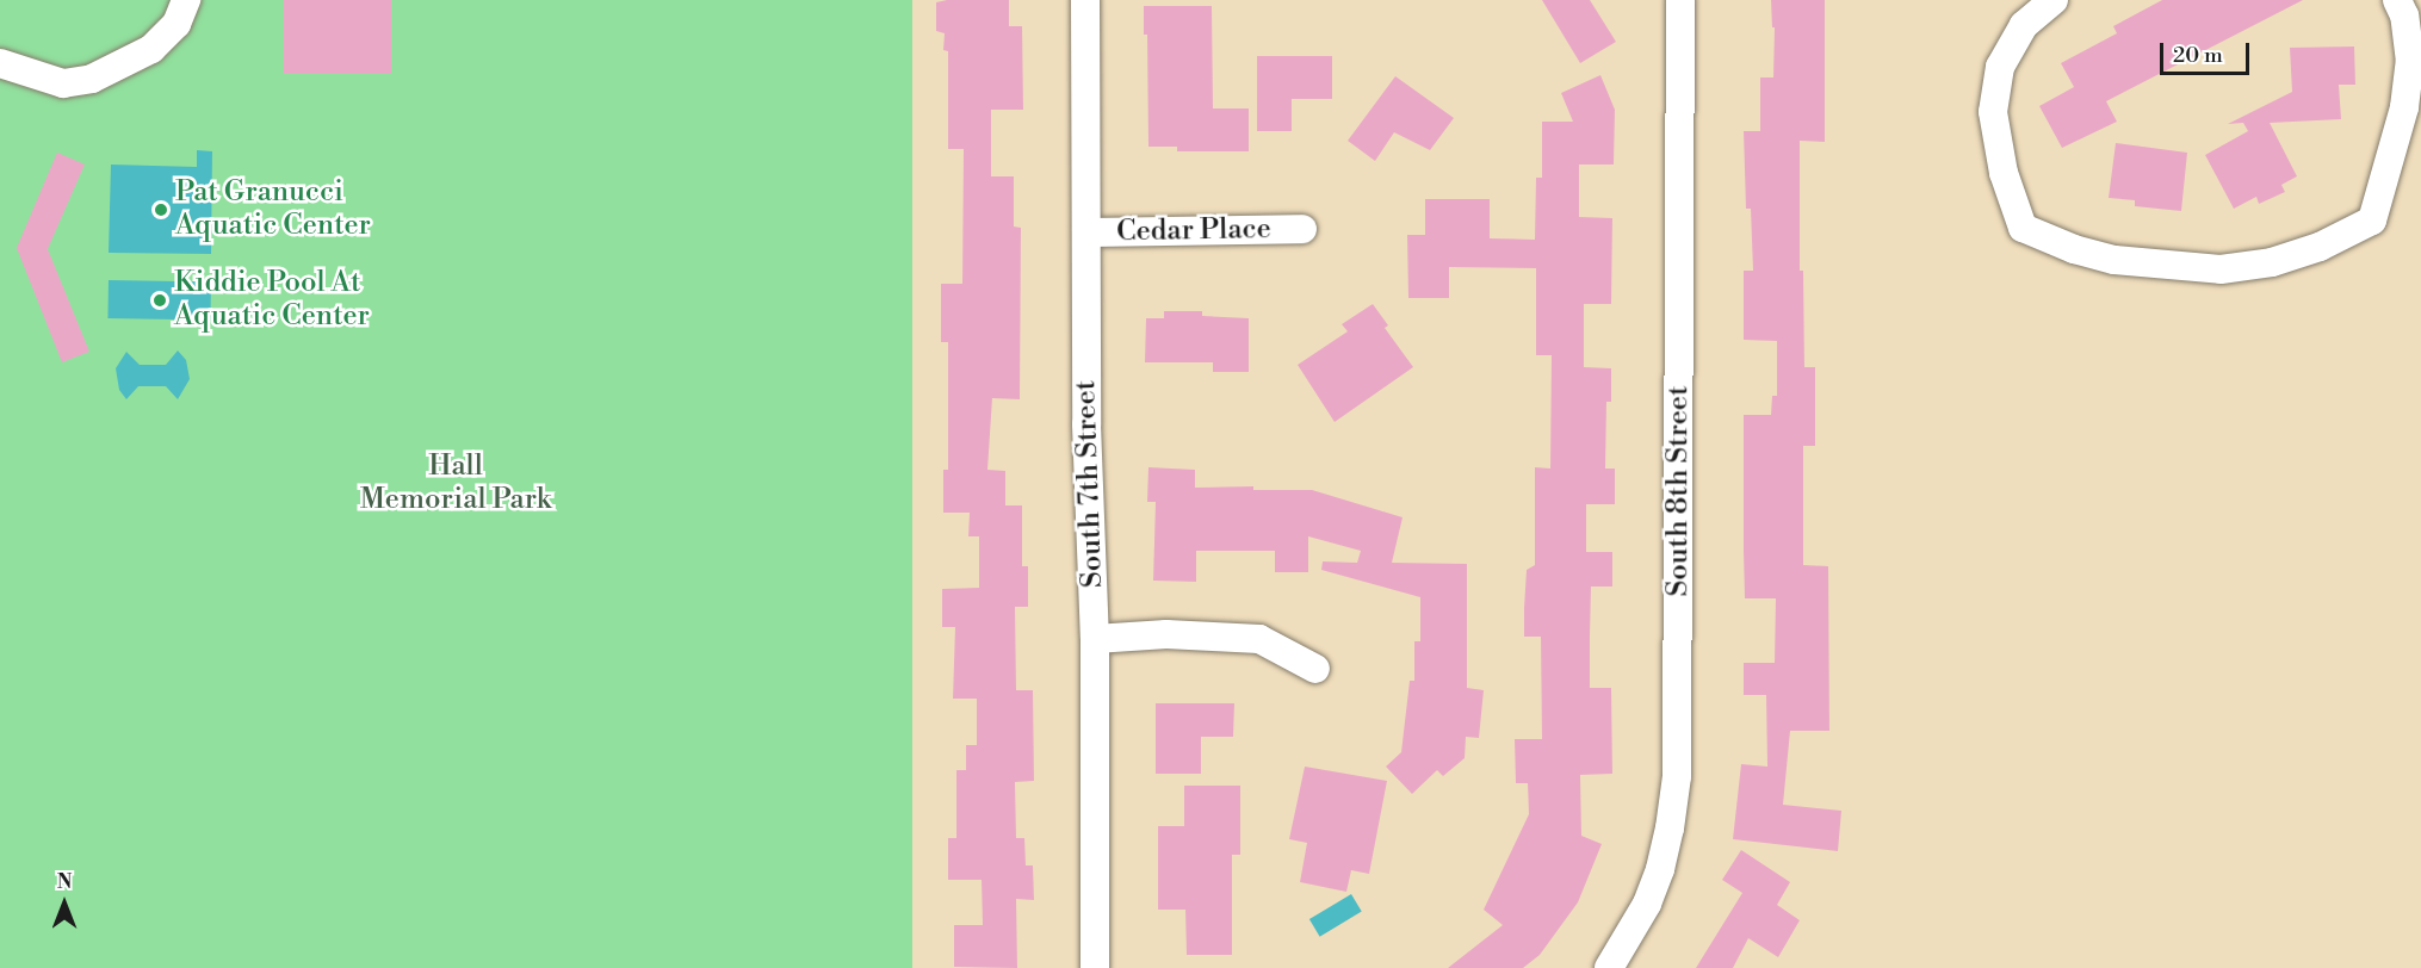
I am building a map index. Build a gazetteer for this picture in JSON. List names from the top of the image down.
{
  "streets": {
    "street": ["Cedar Place", "South 7th Street", "South 8th Street"]
  },
  "crossings": [
    ["Cedar Place", "South 7th Street"]
  ],
  "parks": ["Hall Memorial Park"],
  "places": ["Pat Granucci Aquatic Center", "Kiddie Pool At Aquatic Center"],
  "scale_bar": "20 m",
  "north": "top"
}
